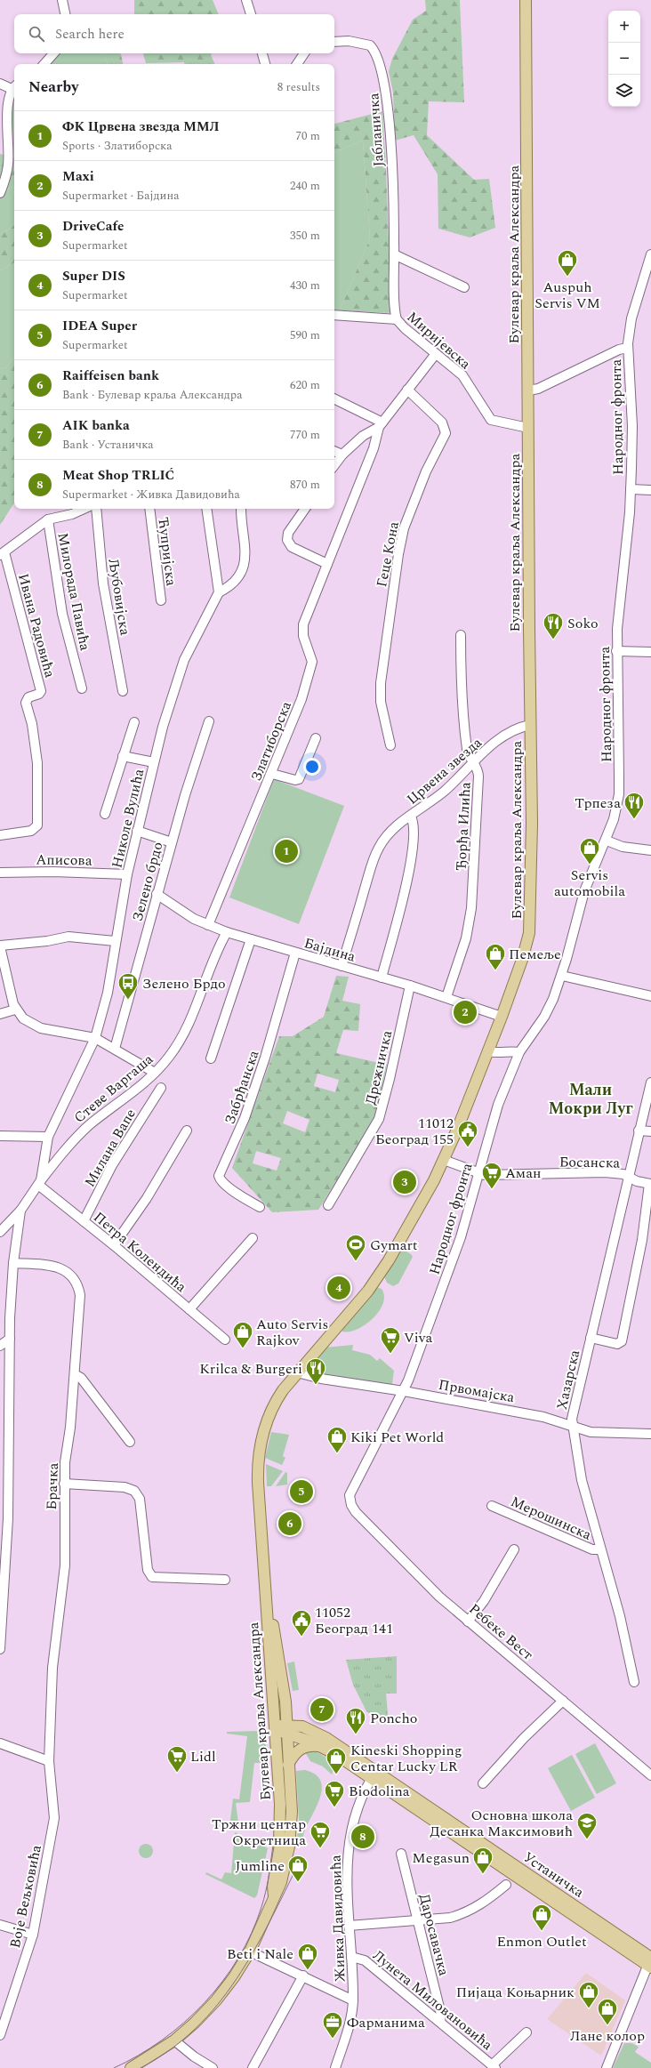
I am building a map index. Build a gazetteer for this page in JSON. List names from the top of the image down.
{
  "streets": {
    "main road": ["Булевар краља Александра", "Устаничка"],
    "street": [
      "Јабланичка",
      "Миријевска",
      "Народног фронта",
      "Ћупријска",
      "Геце Кона",
      "Милорада Павића",
      "Љубовијска",
      "Ивана Радовића",
      "Златиборска",
      "Црвена звезда",
      "Николе Вулића",
      "Ђорђа Илића",
      "Аписова",
      "Зелено брдо",
      "Бајдина",
      "Дрежничка",
      "Забрђанска",
      "Стеве Варгаша",
      "Милана Вапе",
      "Босанска",
      "Петра Колендића",
      "Хазарска",
      "Првомајска",
      "Брачка",
      "Мерошинска",
      "Ребеке Вест",
      "Воје Вељковића",
      "Живка Давидовића",
      "Даросавачка",
      "Лунета Миловановића"
    ]
  },
  "crossings": [
    ["Јабланичка", "Миријевска"],
    ["Булевар краља Александра", "Миријевска"],
    ["Булевар краља Александра", "Црвена звезда"],
    ["Булевар краља Александра", "Бајдина"],
    ["Булевар краља Александра", "Босанска"],
    ["Булевар краља Александра", "Првомајска"],
    ["Булевар краља Александра", "Устаничка"],
    ["Миријевска", "Златиборска"],
    ["Народног фронта", "Босанска"],
    ["Народног фронта", "Првомајска"],
    ["Народног фронта", "Ребеке Вест"],
    ["Геце Кона", "Златиборска"],
    ["Златиборска", "Бајдина"],
    ["Црвена звезда", "Ђорђа Илића"],
    ["Црвена звезда", "Бајдина"],
    ["Николе Вулића", "Аписова"],
    ["Николе Вулића", "Стеве Варгаша"],
    ["Николе Вулића", "Петра Колендића"],
    ["Ђорђа Илића", "Бајдина"],
    ["Зелено брдо", "Бајдина"],
    ["Бајдина", "Дрежничка"],
    ["Бајдина", "Забрђанска"],
    ["Бајдина", "Стеве Варгаша"],
    ["Стеве Варгаша", "Петра Колендића"],
    ["Милана Вапе", "Петра Колендића"],
    ["Босанска", "Хазарска"],
    ["Хазарска", "Првомајска"],
    ["Хазарска", "Мерошинска"],
    ["Првомајска", "Ребеке Вест"],
    ["Брачка", "Воје Вељковића"],
    ["Устаничка", "Живка Давидовића"],
    ["Живка Давидовића", "Лунета Миловановића"],
    ["Даросавачка", "Лунета Миловановића"]
  ],
  "districts": ["Мали Мокри Луг"],
  "places": {
    "shop": [
      "Auspuh Servis VM",
      "Servis automobila",
      "Пемеље",
      "Auto Servis Rajkov",
      "Kiki Pet World",
      "Kineski Shopping Centar Lucky LR",
      "Megasun",
      "Jumline",
      "Enmon Outlet",
      "Beti i Nale",
      "Пијаца Коњарник",
      "Лане колор"
    ],
    "restaurant": [
      "Soko",
      "Трпеза",
      "Krilca & Burgeri",
      "Poncho"
    ],
    "bus stop": ["Зелено Брдо"],
    "public building": ["11012 Београд 155", "11052 Београд 141"],
    "supermarket": [
      "Аман",
      "Viva",
      "Lidl",
      "Biodolina",
      "Тржни центар Окретница"
    ],
    "sports": ["Gymart"],
    "school or university": ["Основна школа Десанка Максимовић"],
    "office": ["Фарманима"]
  },
  "page": {
    "map_buttons": ["+", "−"],
    "search": "Search here",
    "heading": ["Nearby", "8 results"],
    "list": [
      {
        "mark": "1",
        "name": "ФК Црвена звезда ММЛ",
        "note": "Sports · Златиборска",
        "value": "70 m"
      },
      {
        "mark": "2",
        "name": "Maxi",
        "note": "Supermarket · Бајдина",
        "value": "240 m"
      },
      {
        "mark": "3",
        "name": "DriveCafe",
        "note": "Supermarket",
        "value": "350 m"
      },
      {
        "mark": "4",
        "name": "Super DIS",
        "note": "Supermarket",
        "value": "430 m"
      },
      {
        "mark": "5",
        "name": "IDEA Super",
        "note": "Supermarket",
        "value": "590 m"
      },
      {
        "mark": "6",
        "name": "Raiffeisen bank",
        "note": "Bank · Булевар краља Александра",
        "value": "620 m"
      },
      {
        "mark": "7",
        "name": "AIK banka",
        "note": "Bank · Устаничка",
        "value": "770 m"
      },
      {
        "mark": "8",
        "name": "Meat Shop TRLIĆ",
        "note": "Supermarket · Живка Давидовића",
        "value": "870 m"
      }
    ],
    "pins": [
      "1",
      "2",
      "3",
      "4",
      "5",
      "6",
      "7",
      "8"
    ]
  }
}
